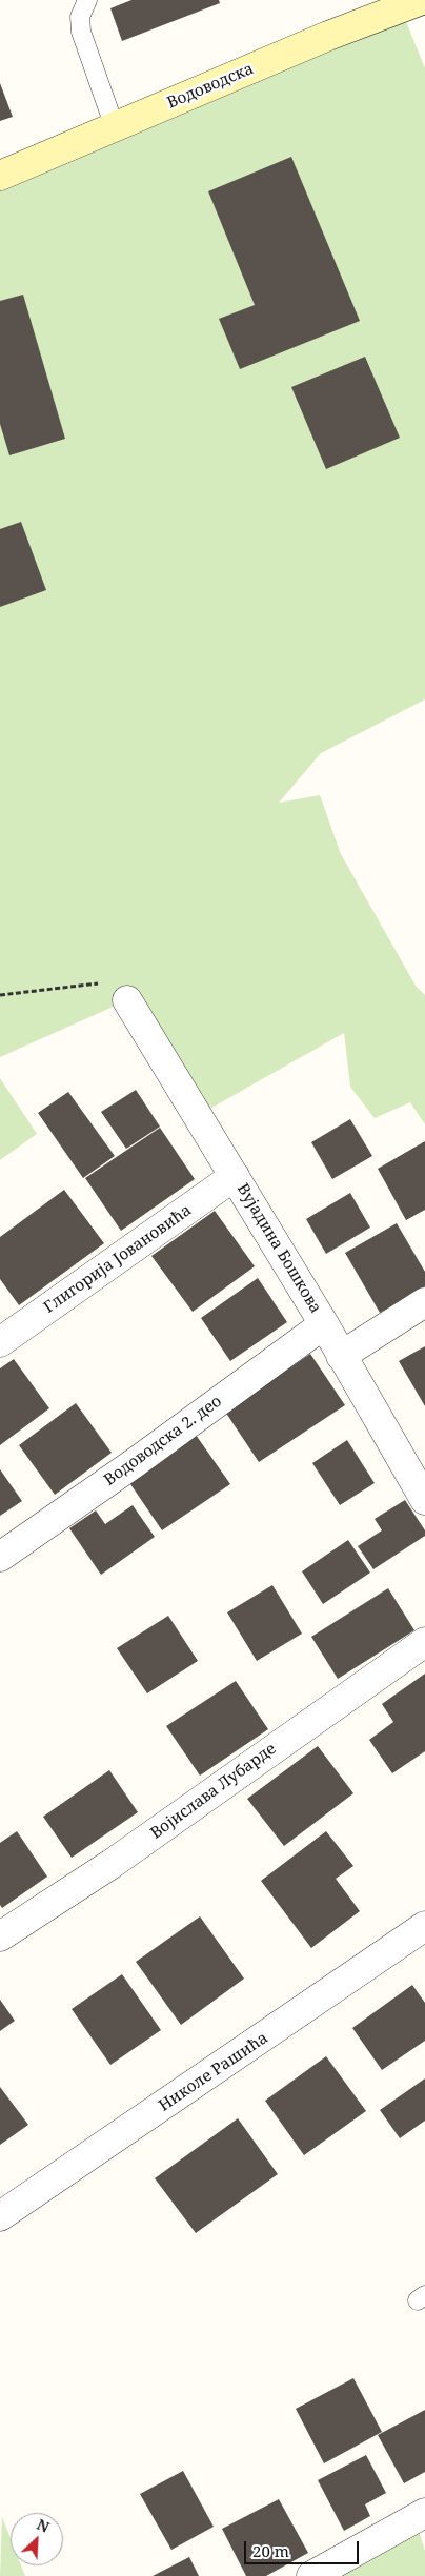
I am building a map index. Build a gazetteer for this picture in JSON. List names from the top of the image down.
{
  "streets": {
    "main road": ["Водоводска"],
    "street": [
      "Вујадина Бошкова",
      "Глигорија Јовановића",
      "Водоводска 2. део",
      "Војислава Лубарде",
      "Николе Рашића"
    ]
  },
  "crossings": [
    ["Вујадина Бошкова", "Глигорија Јовановића"],
    ["Вујадина Бошкова", "Водоводска 2. део"]
  ],
  "scale_bar": "20 m",
  "north": "top right"
}
